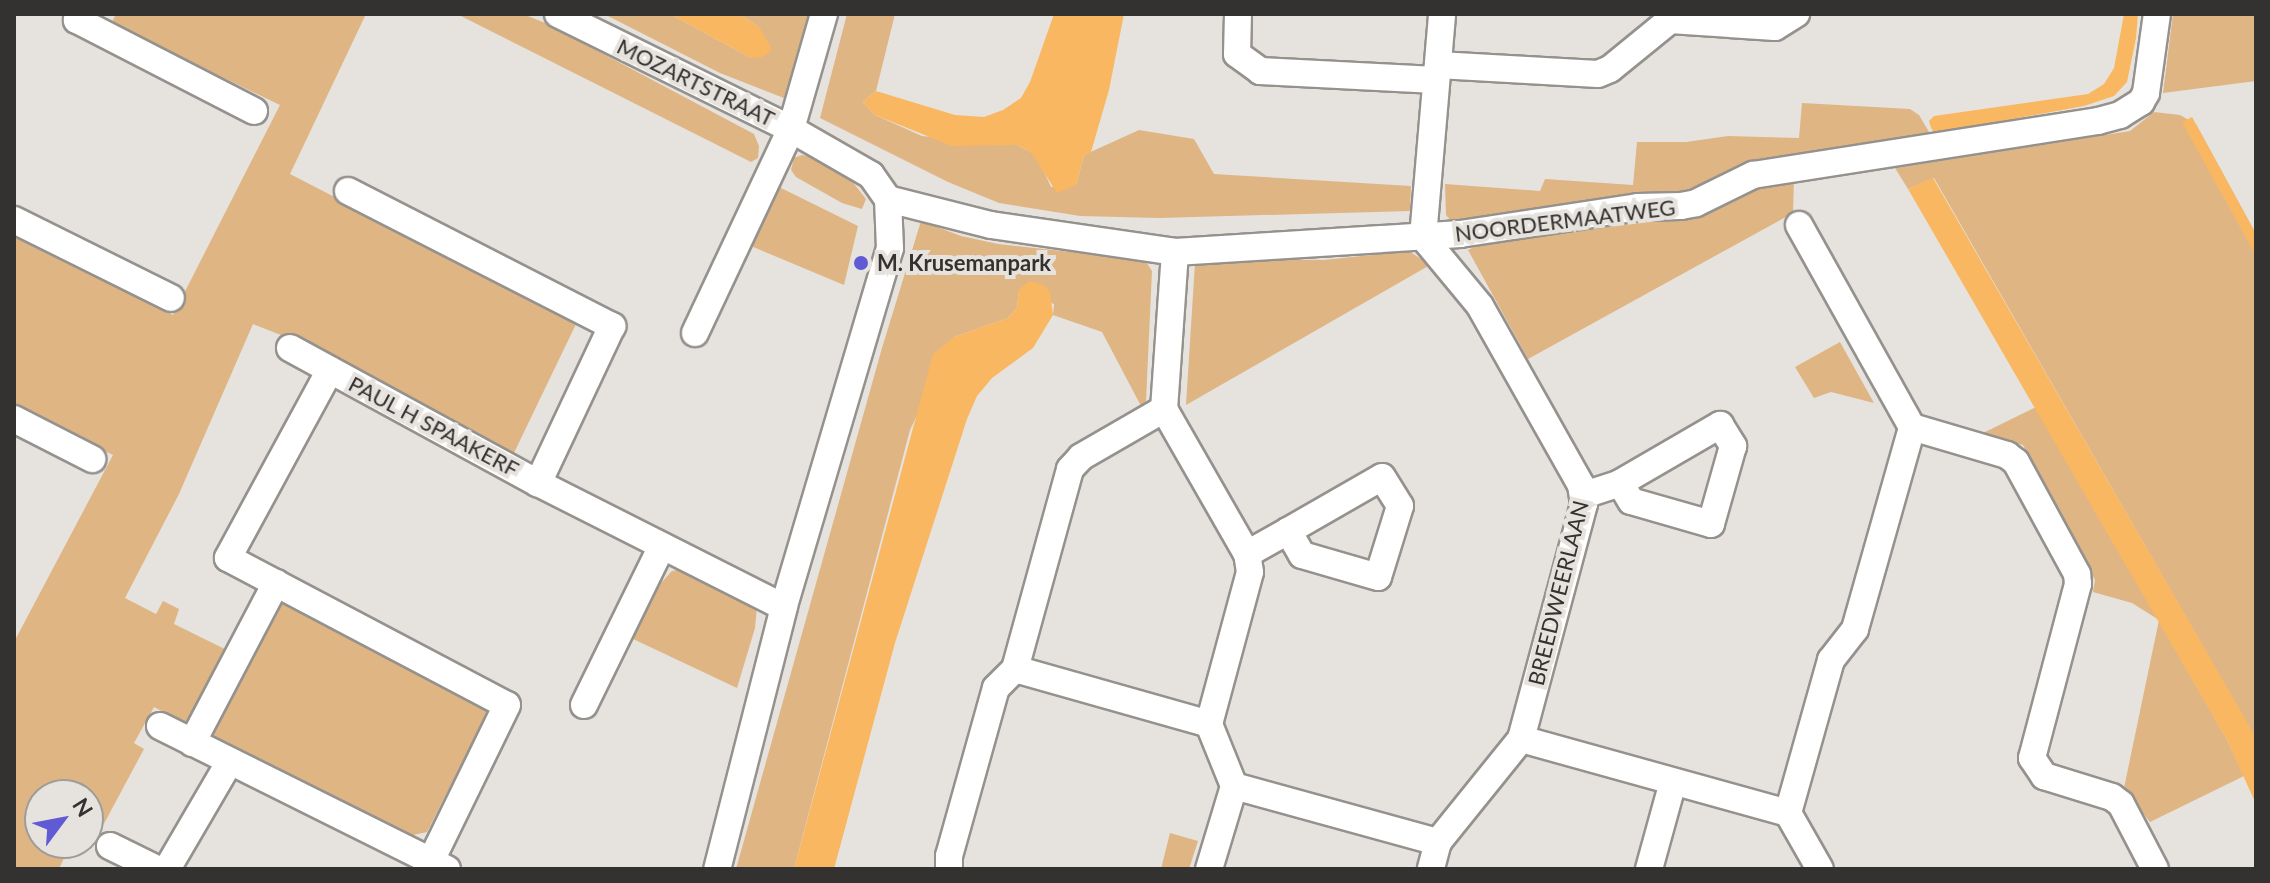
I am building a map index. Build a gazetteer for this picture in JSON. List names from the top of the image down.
{
  "streets": {
    "street": [
      "MOZARTSTRAAT",
      "NOORDERMAATWEG",
      "PAUL H SPAAKERF",
      "BREEDWEERLAAN"
    ]
  },
  "crossings": [
    ["MOZARTSTRAAT", "NOORDERMAATWEG"],
    ["NOORDERMAATWEG", "BREEDWEERLAAN"]
  ],
  "places": ["M. Krusemanpark"],
  "north": "top right"
}
